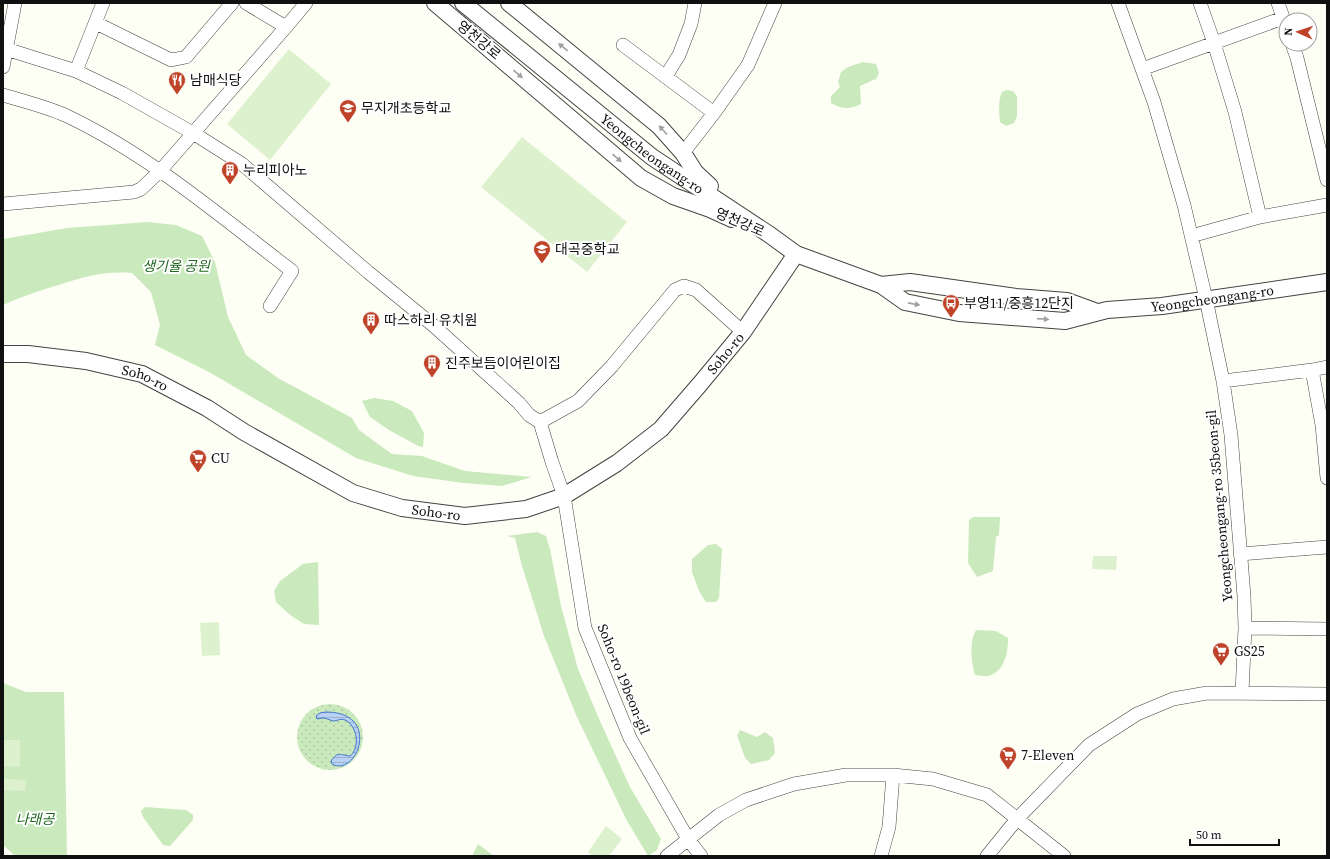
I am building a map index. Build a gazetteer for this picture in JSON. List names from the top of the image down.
{
  "streets": {
    "street": [
      "영천강로",
      "Yeongcheongang-ro",
      "Soho-ro",
      "Yeongcheongang-ro 35beon-gil",
      "Soho-ro 19beon-gil"
    ]
  },
  "crossings": [
    ["영천강로", "Yeongcheongang-ro"],
    ["Yeongcheongang-ro", "Soho-ro"],
    ["Yeongcheongang-ro", "Yeongcheongang-ro 35beon-gil"],
    ["Soho-ro", "Soho-ro 19beon-gil"]
  ],
  "parks": ["생기율 공원", "나래공"],
  "places": {
    "restaurant": ["남매식당"],
    "school or university": ["무지개초등학교", "대곡중학교"],
    "building": ["누리피아노", "따스하리 유치원", "진주보듬이어린이집"],
    "bus stop": ["부영11/중흥12단지"],
    "supermarket": ["CU", "GS25", "7-Eleven"]
  },
  "scale_bar": "50 m",
  "north": "left"
}
